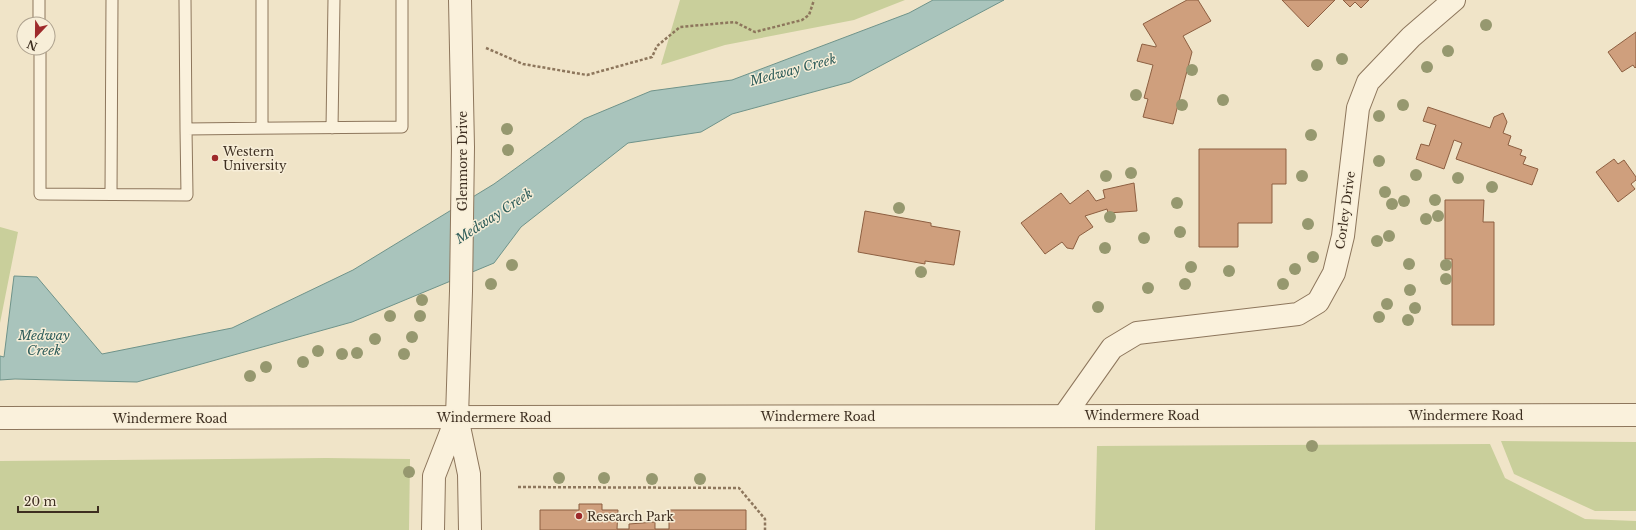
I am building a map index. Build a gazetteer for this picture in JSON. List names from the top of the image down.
{
  "streets": {
    "street": ["Glenmore Drive", "Corley Drive", "Windermere Road"]
  },
  "crossings": [
    ["Glenmore Drive", "Windermere Road"],
    ["Corley Drive", "Windermere Road"]
  ],
  "water": ["Medway Creek"],
  "places": ["Western University", "Research Park"],
  "scale_bar": "20 m",
  "north": "bottom"
}
